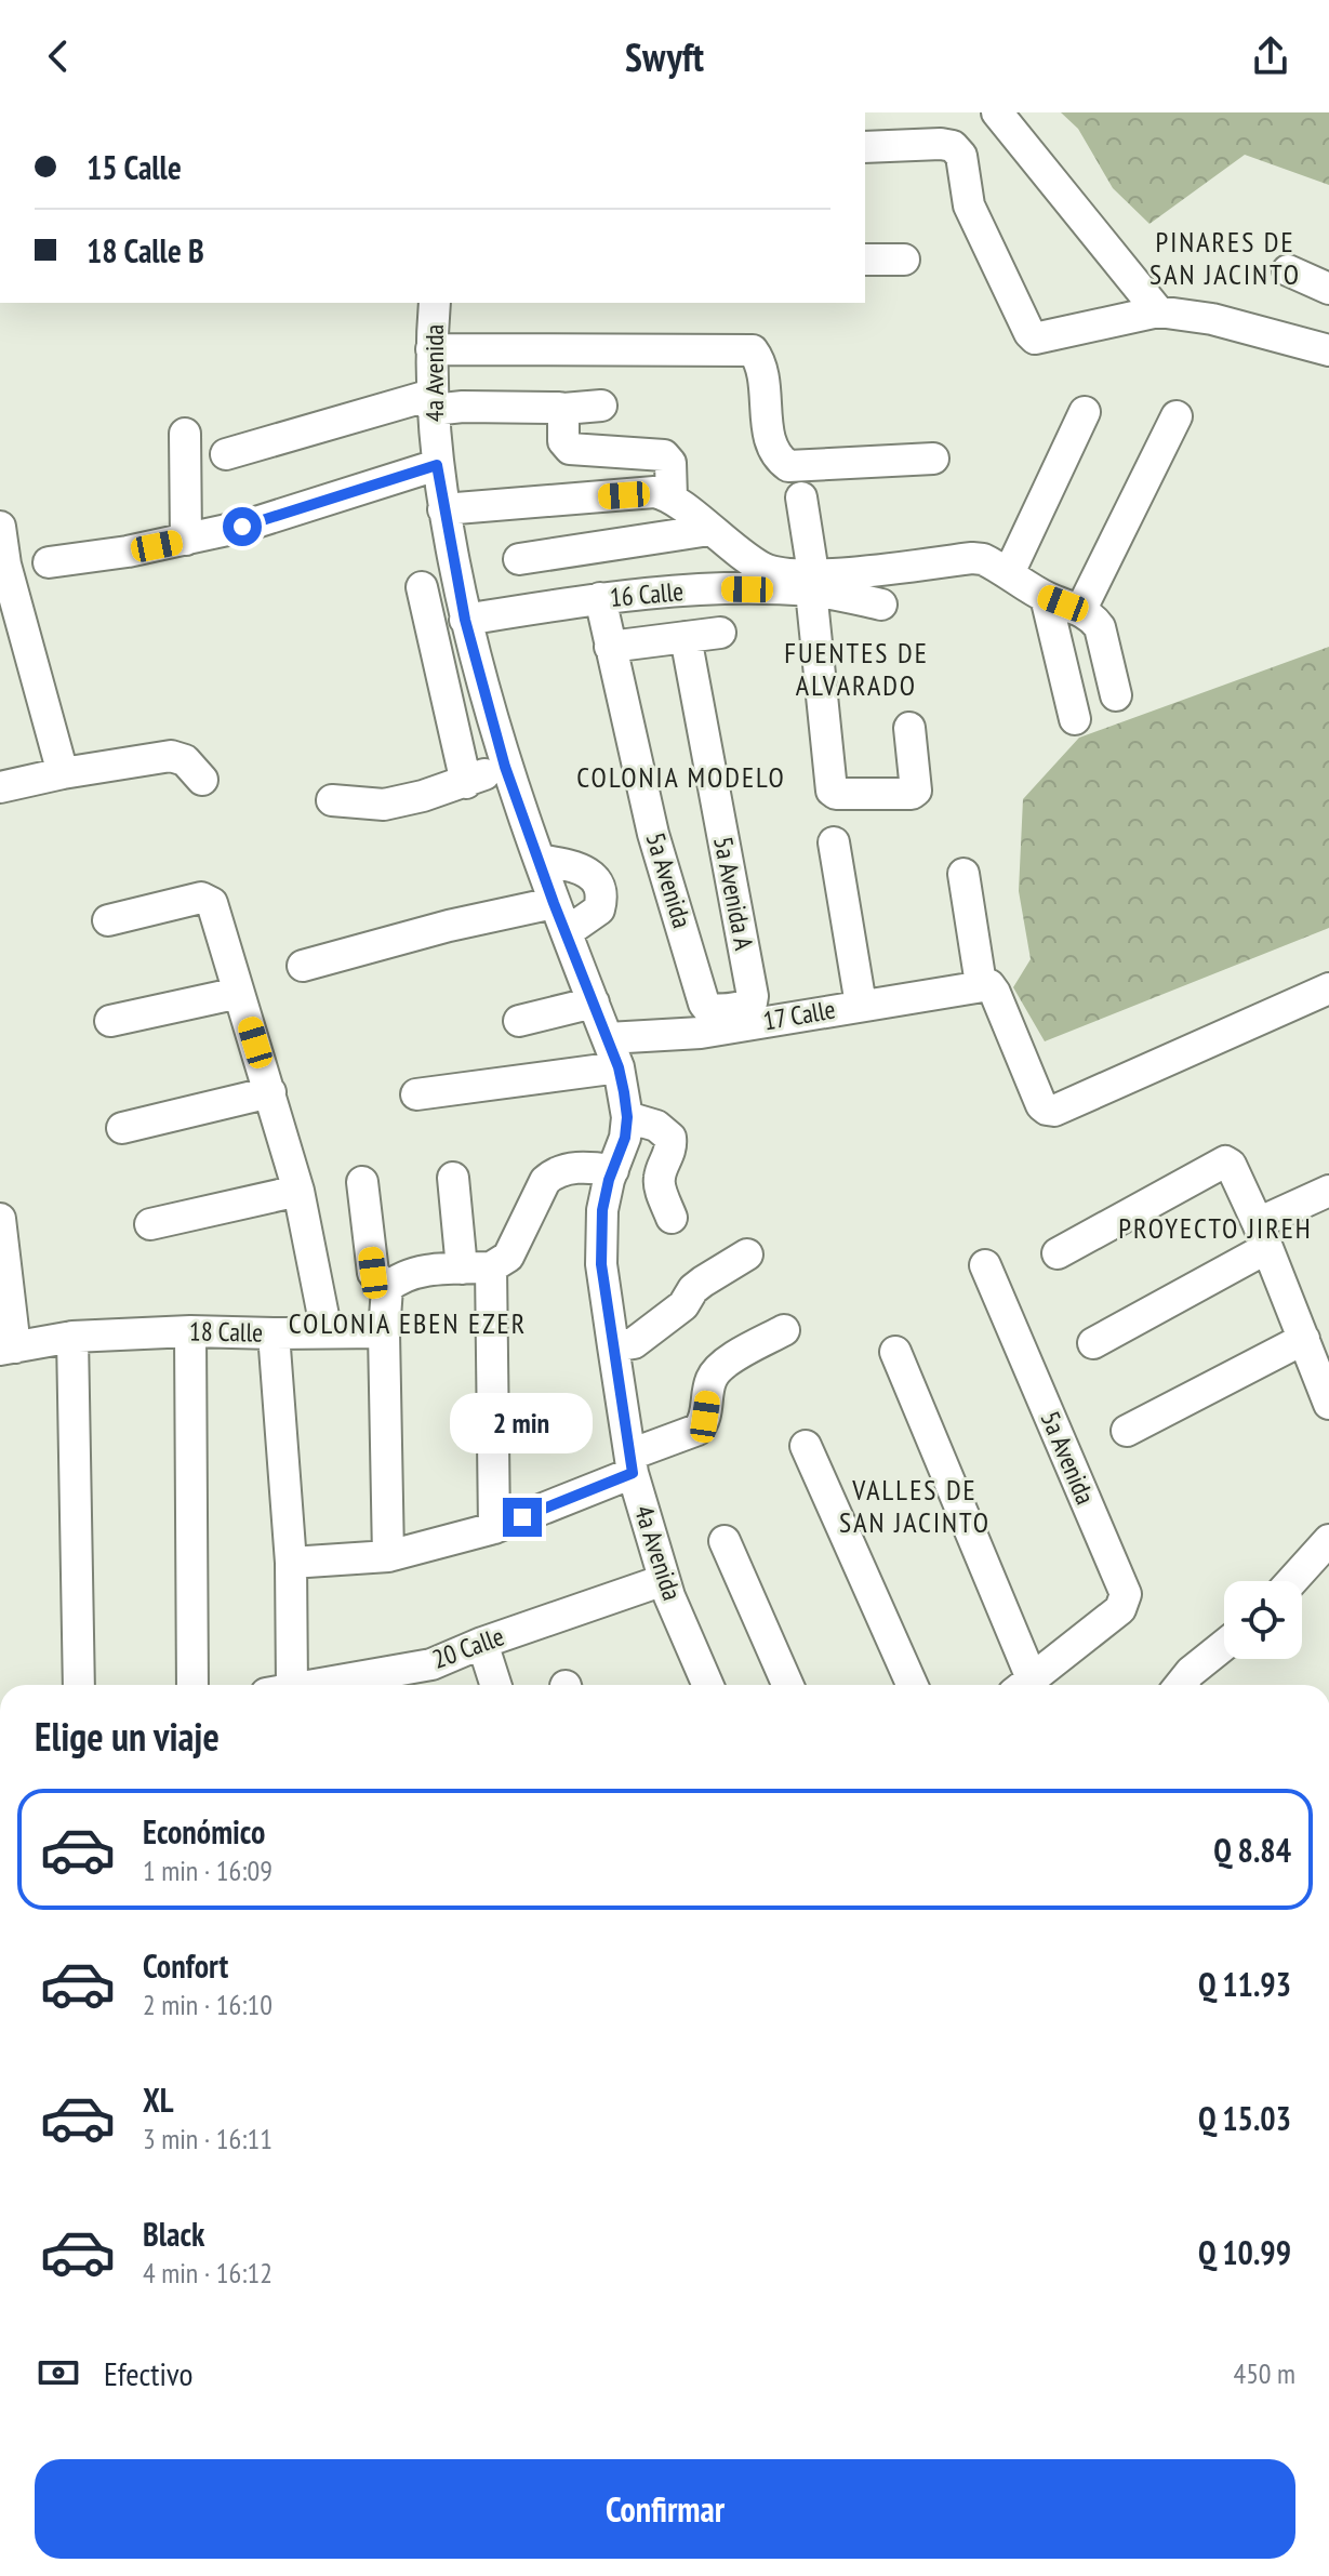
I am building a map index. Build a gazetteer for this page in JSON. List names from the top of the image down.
{
  "streets": {
    "street": [
      "4a Avenida",
      "16 Calle",
      "5a Avenida",
      "5a Avenida A",
      "17 Calle",
      "18 Calle",
      "20 Calle"
    ]
  },
  "crossings": [
    ["4a Avenida", "16 Calle"],
    ["4a Avenida", "17 Calle"],
    ["4a Avenida", "20 Calle"],
    ["16 Calle", "5a Avenida"],
    ["5a Avenida", "5a Avenida A"]
  ],
  "districts": [
    "PINARES DE SAN JACINTO",
    "FUENTES DE ALVARADO",
    "COLONIA MODELO",
    "PROYECTO JIREH",
    "COLONIA EBEN EZER",
    "VALLES DE SAN JACINTO"
  ],
  "page": {
    "header": "Swyft",
    "banner": ["15 Calle", "18 Calle B"],
    "bubble": "2 min",
    "heading": "Elige un viaje",
    "list": [
      {
        "name": "Económico",
        "note": "1 min · 16:09",
        "value": "Q 8.84"
      },
      {
        "name": "Confort",
        "note": "2 min · 16:10",
        "value": "Q 11.93"
      },
      {
        "name": "XL",
        "note": "3 min · 16:11",
        "value": "Q 15.03"
      },
      {
        "name": "Black",
        "note": "4 min · 16:12",
        "value": "Q 10.99"
      }
    ],
    "pay": ["Efectivo", "450 m"],
    "buttons": "Confirmar"
  }
}
